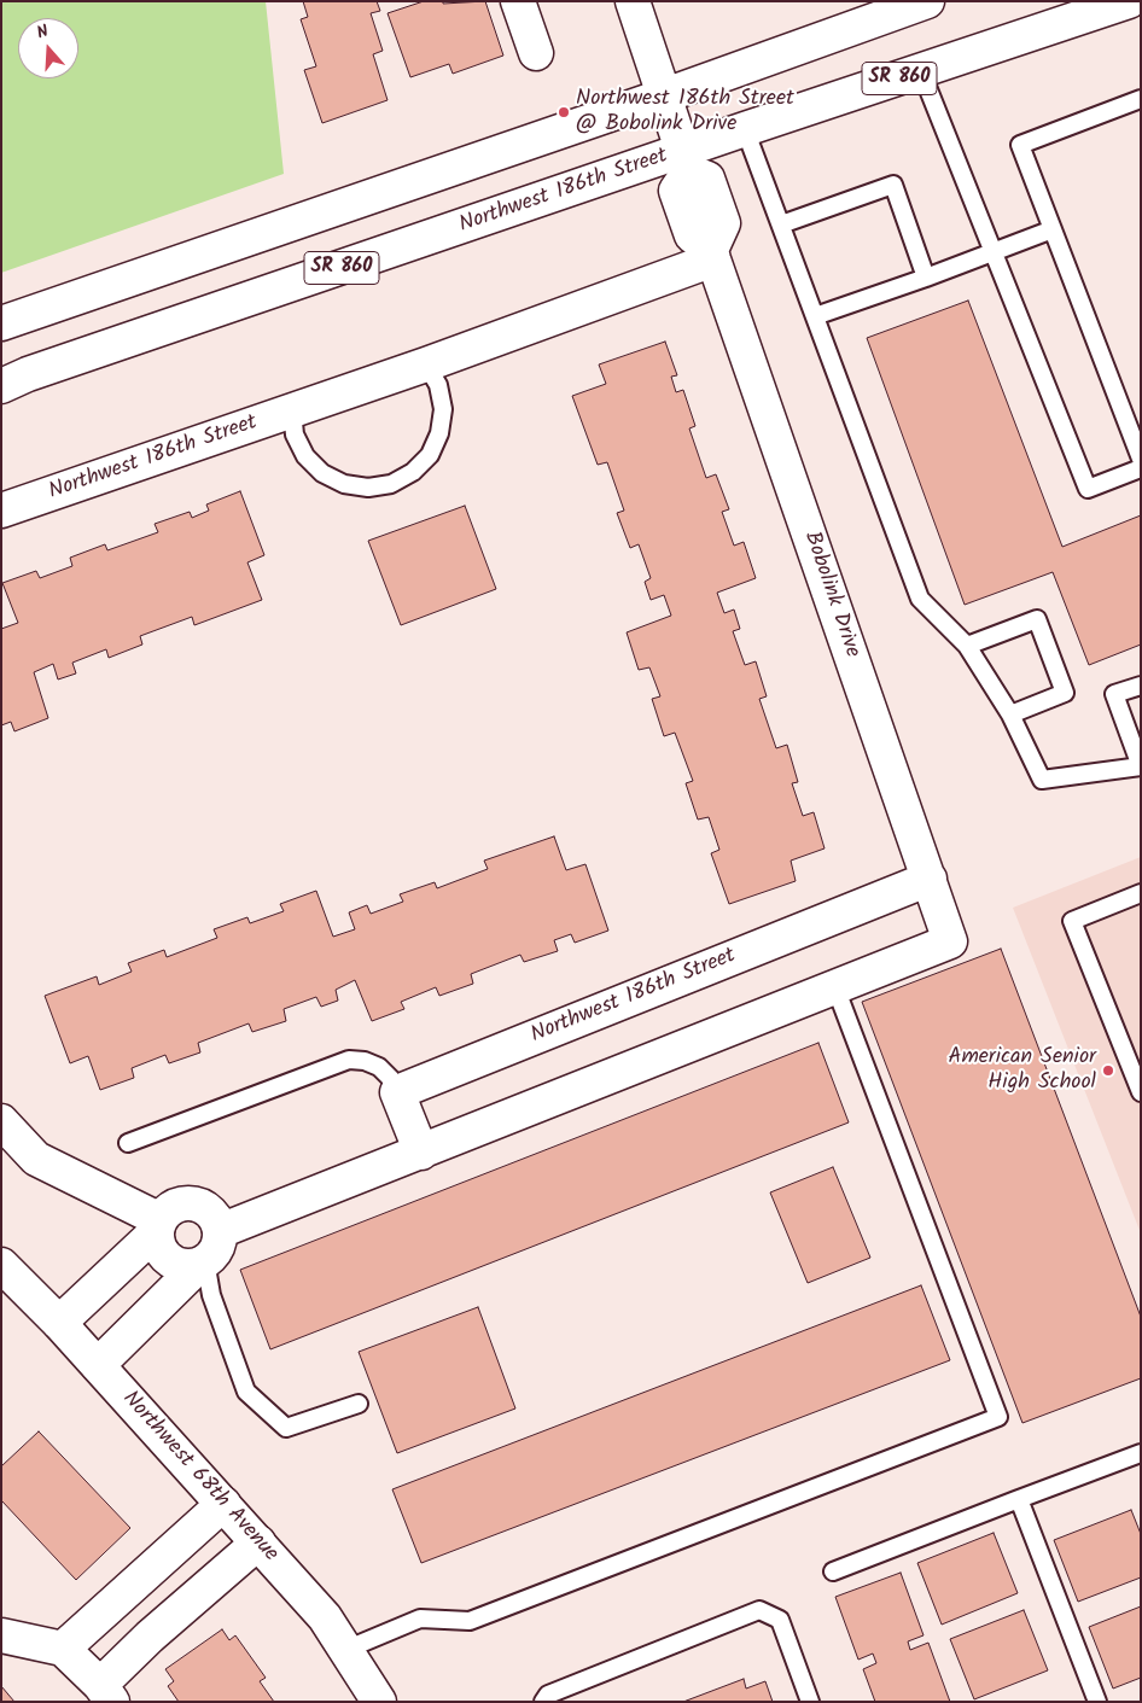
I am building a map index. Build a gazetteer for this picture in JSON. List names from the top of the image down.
{
  "streets": {
    "street": [
      "SR 860",
      "Northwest 186th Street",
      "Bobolink Drive",
      "Northwest 68th Avenue"
    ]
  },
  "crossings": [
    ["Northwest 186th Street", "Bobolink Drive"]
  ],
  "places": ["Northwest 186th Street @ Bobolink Drive", "American Senior High School"],
  "north": "top"
}
